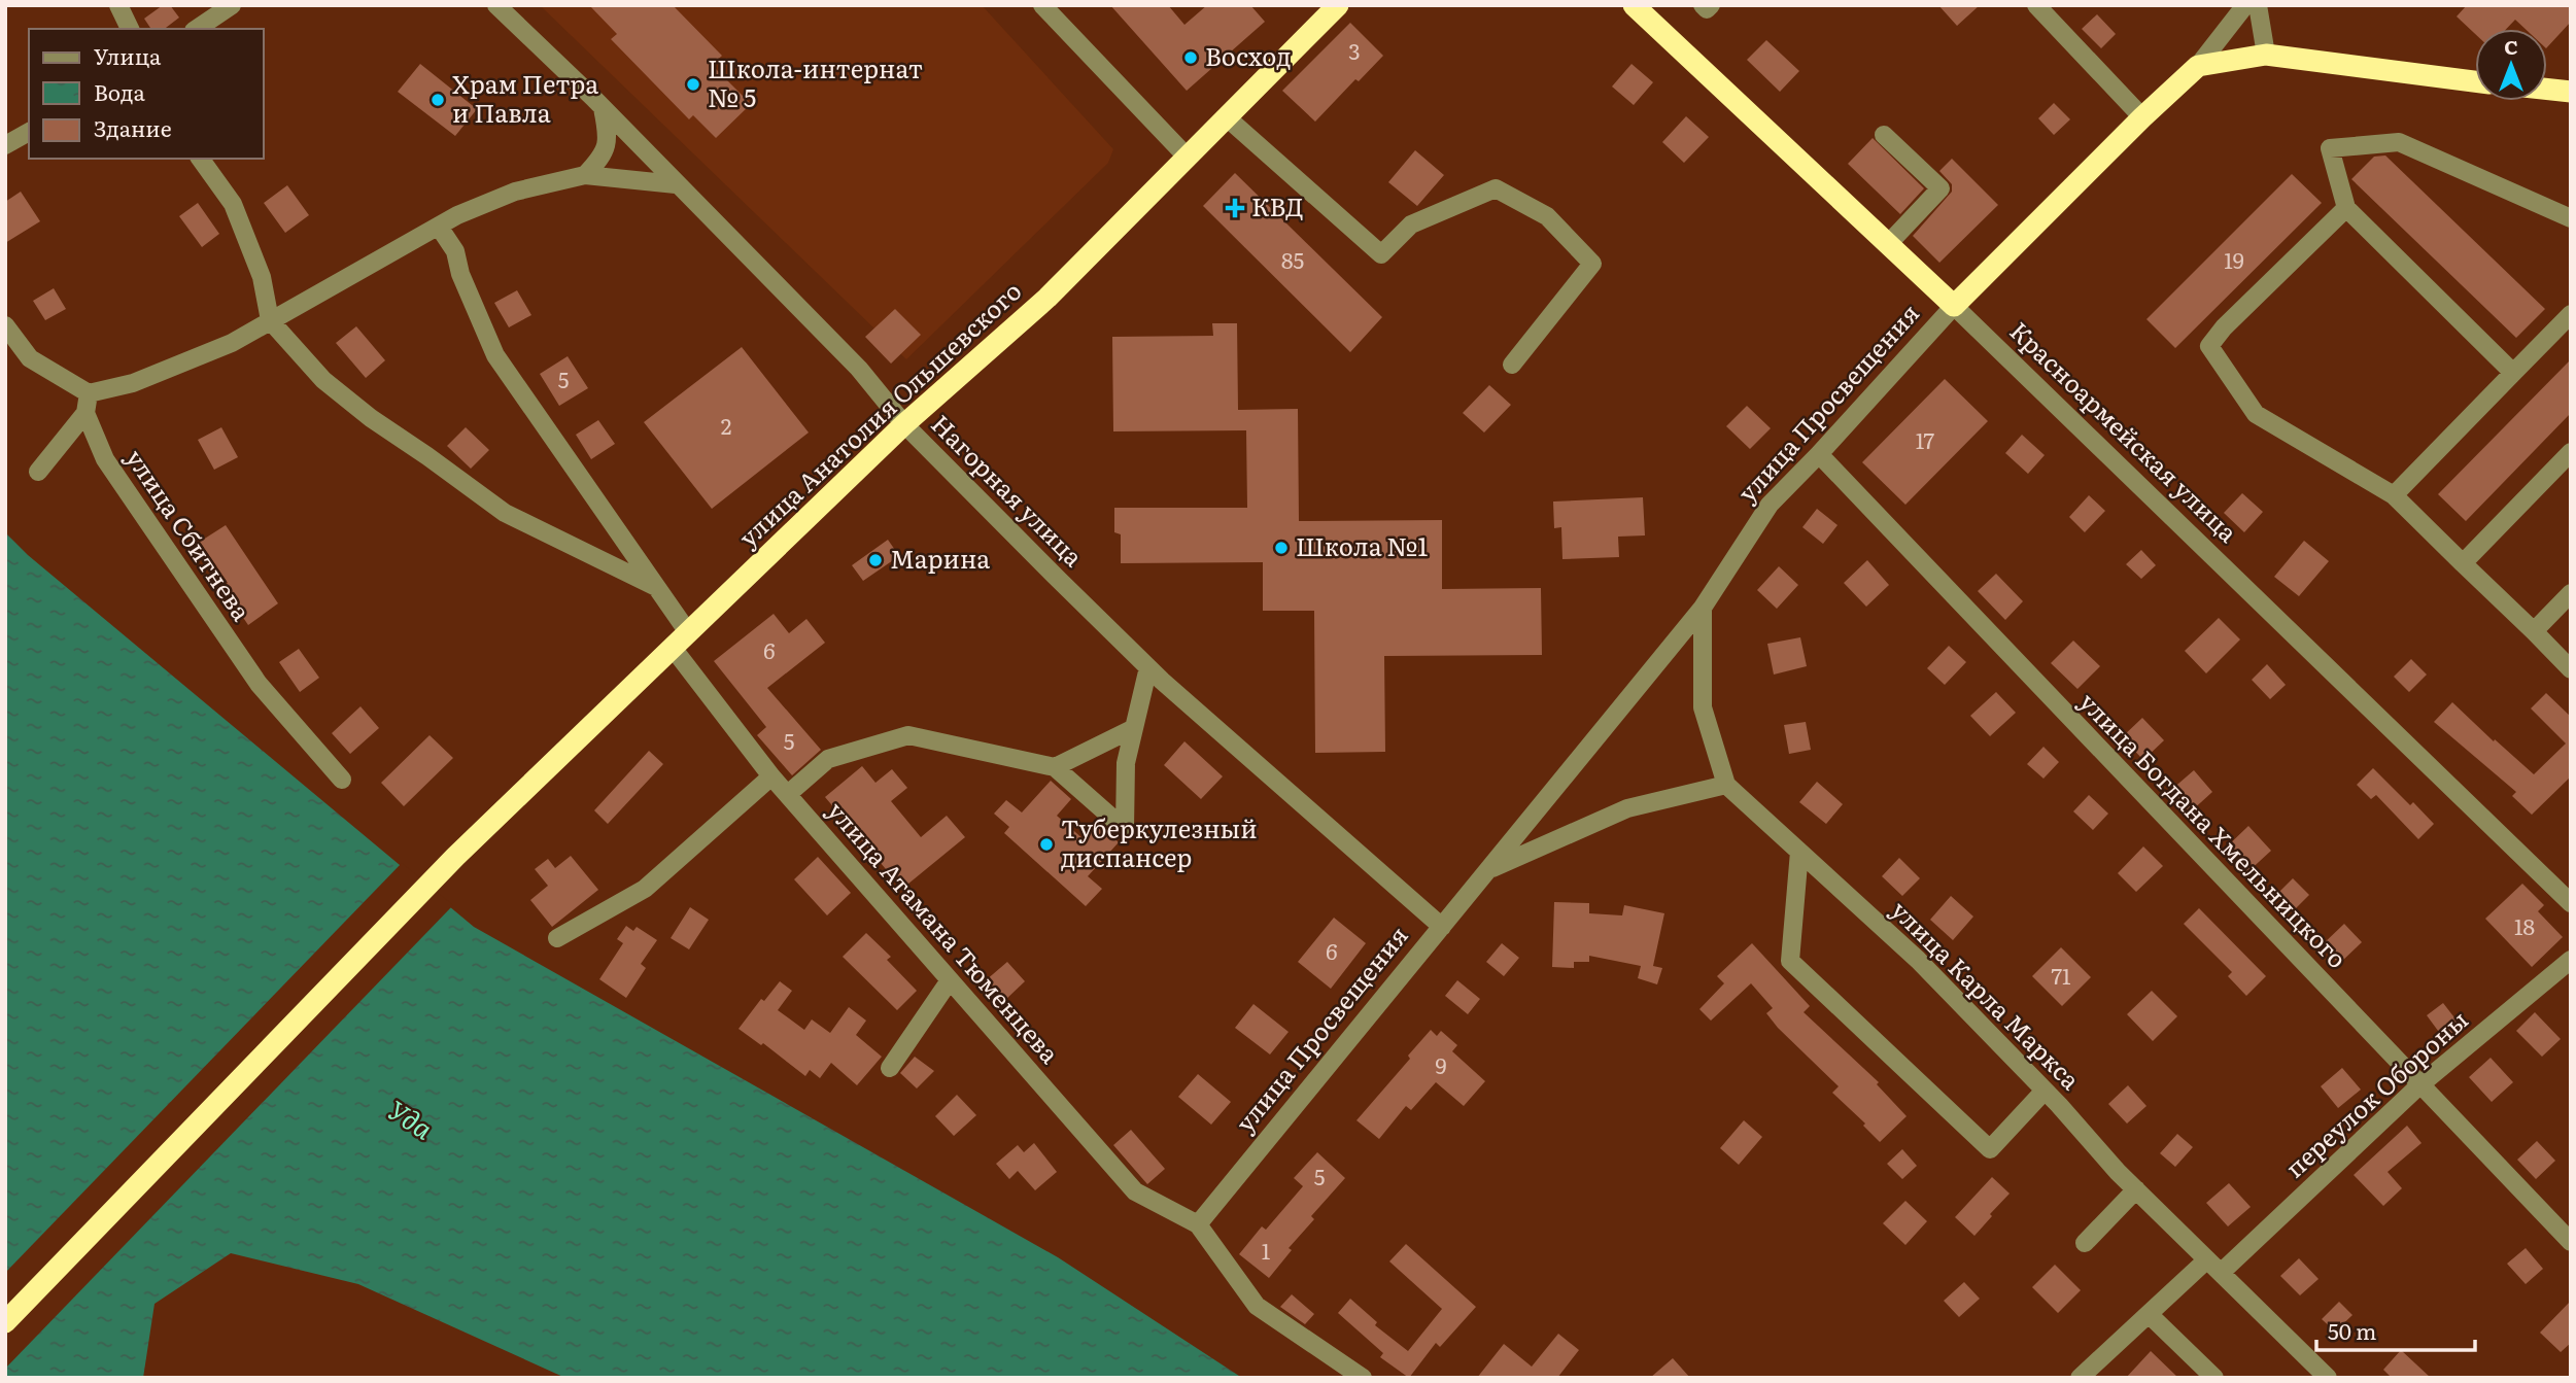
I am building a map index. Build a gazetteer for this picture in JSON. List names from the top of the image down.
{
  "streets": {
    "highway": ["улица Просвещения", "улица Анатолия Ольшевского", "Красноармейская улица"],
    "street": [
      "Нагорная улица",
      "улица Сбитнева",
      "улица Богдана Хмельницкого",
      "улица Атамана Тюменцева",
      "улица Карла Маркса",
      "переулок Обороны"
    ]
  },
  "crossings": [
    ["улица Просвещения", "Красноармейская улица"],
    ["улица Просвещения", "Нагорная улица"],
    ["улица Просвещения", "улица Богдана Хмельницкого"],
    ["улица Просвещения", "улица Атамана Тюменцева"],
    ["улица Просвещения", "улица Карла Маркса"],
    ["улица Анатолия Ольшевского", "Нагорная улица"],
    ["улица Анатолия Ольшевского", "улица Атамана Тюменцева"],
    ["улица Богдана Хмельницкого", "переулок Обороны"],
    ["улица Карла Маркса", "переулок Обороны"]
  ],
  "water": ["Уда"],
  "places": {
    "other": [
      "Восход",
      "Школа-интернат № 5",
      "Храм Петра и Павла",
      "Школа №1",
      "Марина",
      "Туберкулезный диспансер"
    ],
    "health": ["КВД"]
  },
  "house_numbers": [
    "3",
    "85",
    "19",
    "5",
    "2",
    "17",
    "6",
    "5",
    "18",
    "6",
    "71",
    "9",
    "5",
    "1"
  ],
  "legend": ["Улица", "Вода", "Здание"],
  "scale_bar": "50 m",
  "north": "top"
}
